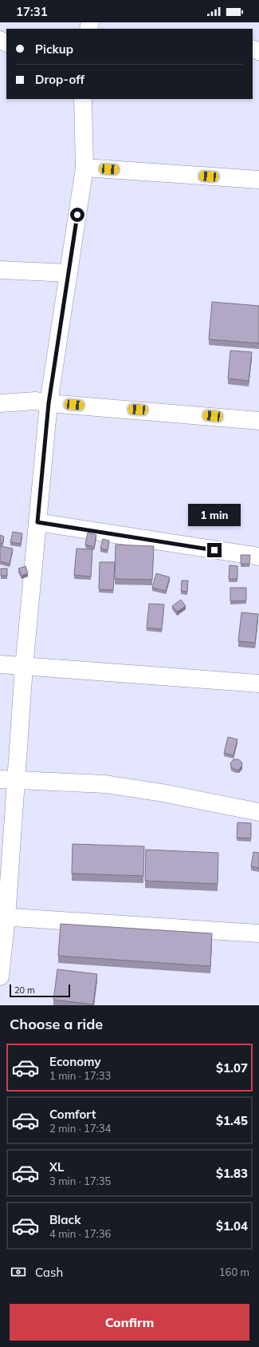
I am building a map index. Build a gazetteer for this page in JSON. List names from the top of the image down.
{
  "scale_bar": "20 m",
  "page": {
    "status": "17:31",
    "banner": ["Pickup", "Drop-off"],
    "bubble": "1 min",
    "scale": "20 m",
    "heading": "Choose a ride",
    "list": [
      {
        "name": "Economy",
        "note": "1 min · 17:33",
        "value": "$1.07"
      },
      {
        "name": "Comfort",
        "note": "2 min · 17:34",
        "value": "$1.45"
      },
      {
        "name": "XL",
        "note": "3 min · 17:35",
        "value": "$1.83"
      },
      {
        "name": "Black",
        "note": "4 min · 17:36",
        "value": "$1.04"
      }
    ],
    "pay": ["Cash", "160 m"],
    "buttons": "Confirm"
  }
}
